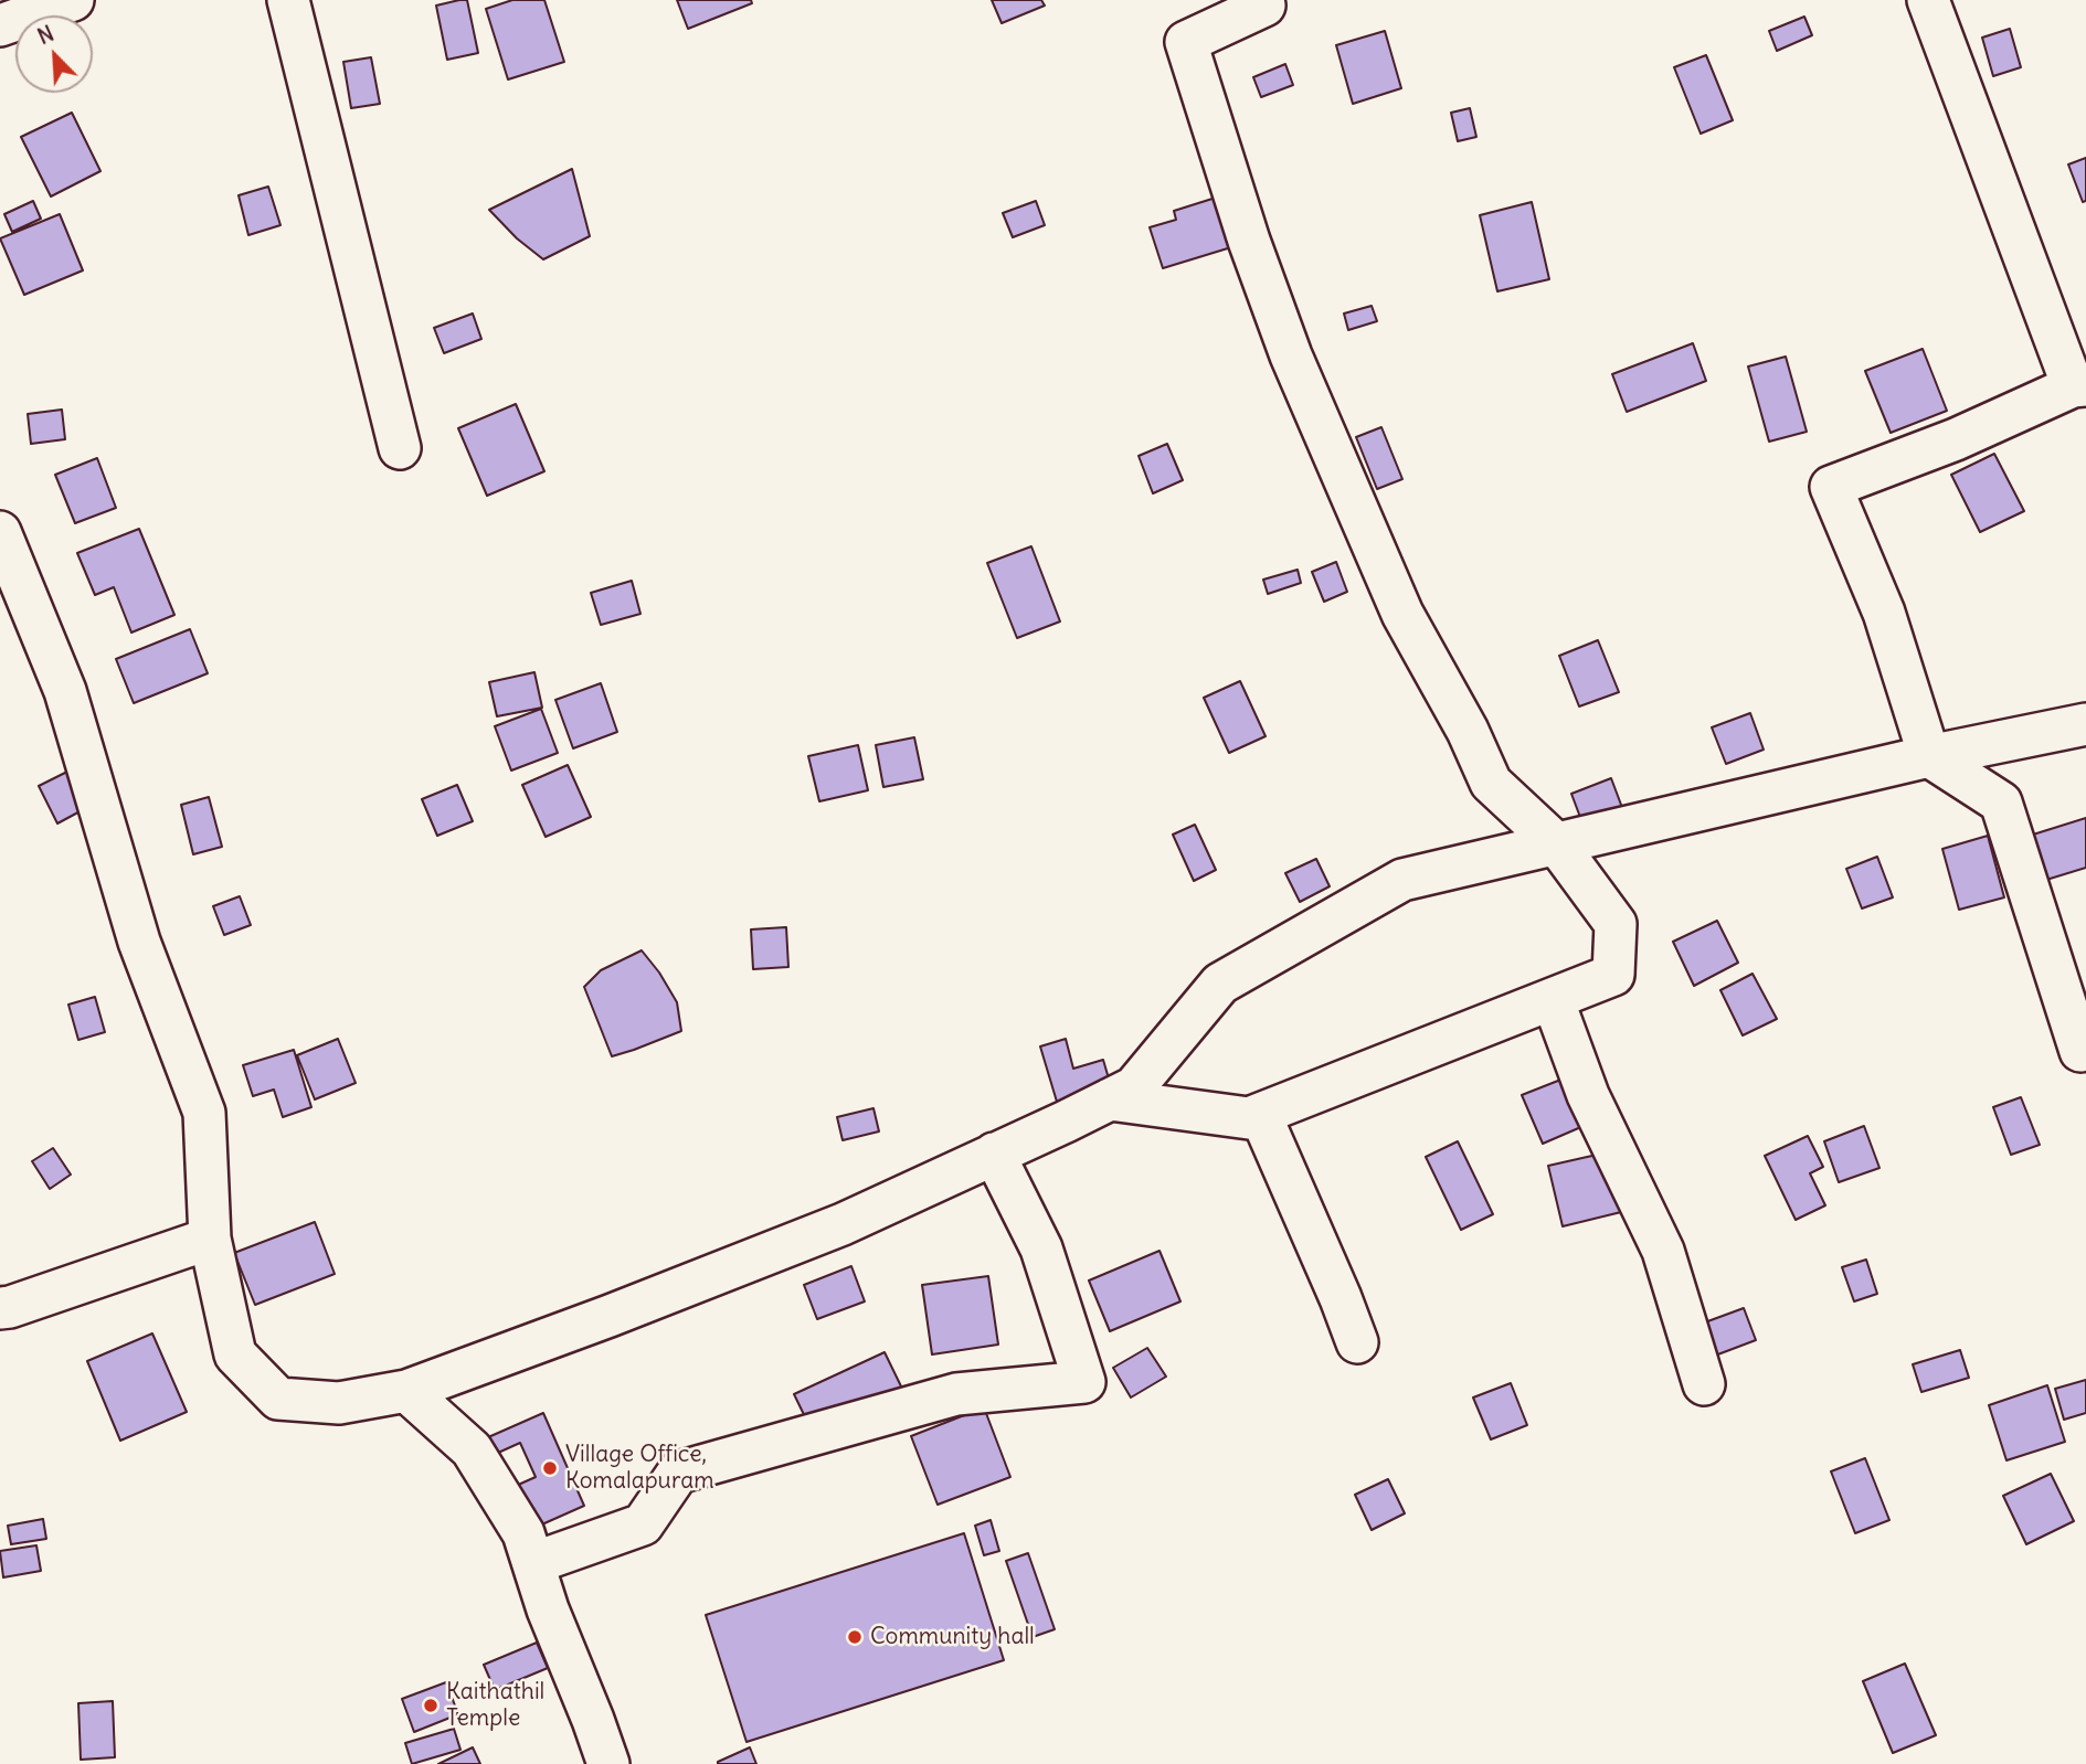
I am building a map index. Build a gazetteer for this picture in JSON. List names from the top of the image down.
{
  "places": ["Village Office, Komalapuram", "Community hall", "Kaithathil Temple"],
  "north": "top left"
}
